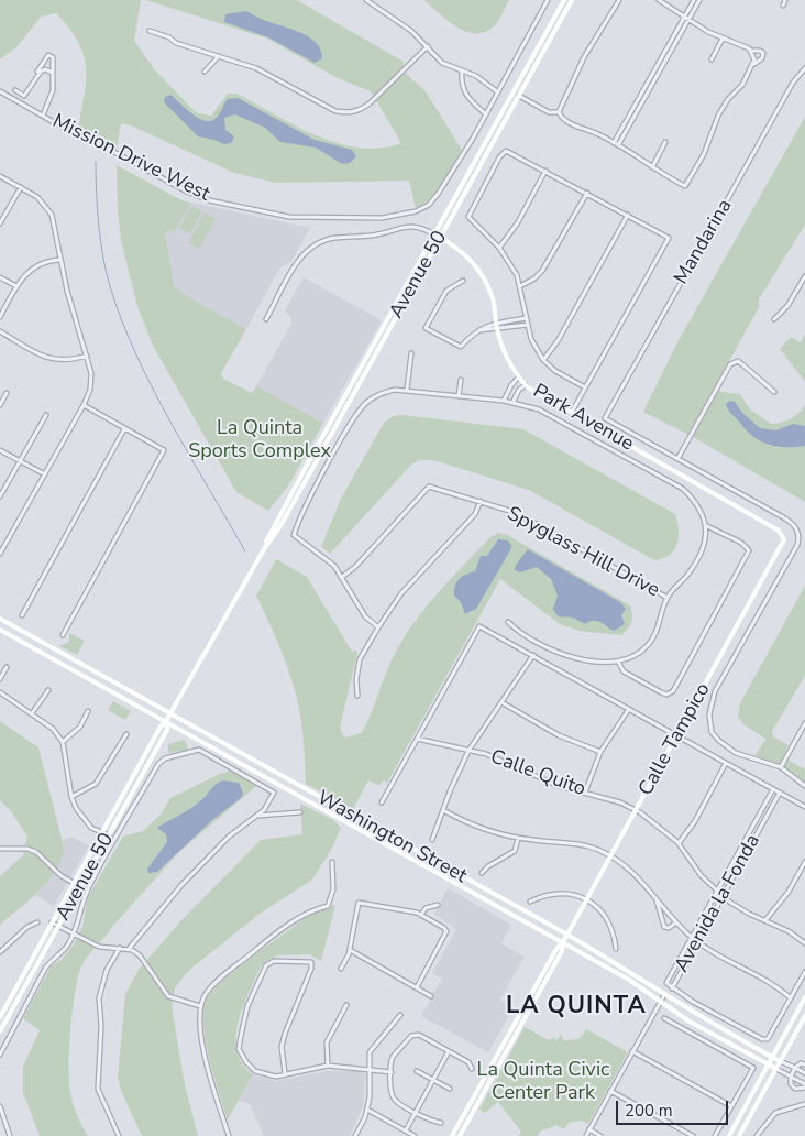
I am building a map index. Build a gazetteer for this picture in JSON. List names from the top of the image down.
{
  "streets": {
    "main road": [
      "Avenue 50",
      "Park Avenue",
      "Calle Tampico",
      "Washington Street"
    ],
    "street": [
      "Mission Drive West",
      "Mandarina",
      "Spyglass Hill Drive",
      "Calle Quito",
      "Avenida la Fonda"
    ]
  },
  "crossings": [
    ["Avenue 50", "Park Avenue"],
    ["Avenue 50", "Washington Street"],
    ["Park Avenue", "Calle Tampico"],
    ["Calle Tampico", "Calle Quito"],
    ["Calle Tampico", "Washington Street"],
    ["Calle Quito", "Avenida la Fonda"],
    ["Washington Street", "Avenida la Fonda"]
  ],
  "districts": ["LA QUINTA"],
  "parks": ["La Quinta Sports Complex", "La Quinta Civic Center Park"],
  "scale_bar": "200 m"
}
